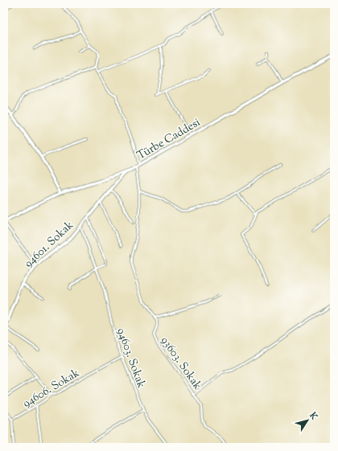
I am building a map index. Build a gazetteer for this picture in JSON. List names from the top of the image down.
{
  "streets": {
    "street": [
      "Türbe Caddesi",
      "94601. Sokak",
      "94603. Sokak",
      "93603. Sokak",
      "94606. Sokak"
    ]
  },
  "crossings": [
    ["Türbe Caddesi", "94601. Sokak"],
    ["94601. Sokak", "94603. Sokak"],
    ["94603. Sokak", "94606. Sokak"]
  ],
  "north": "top right"
}
